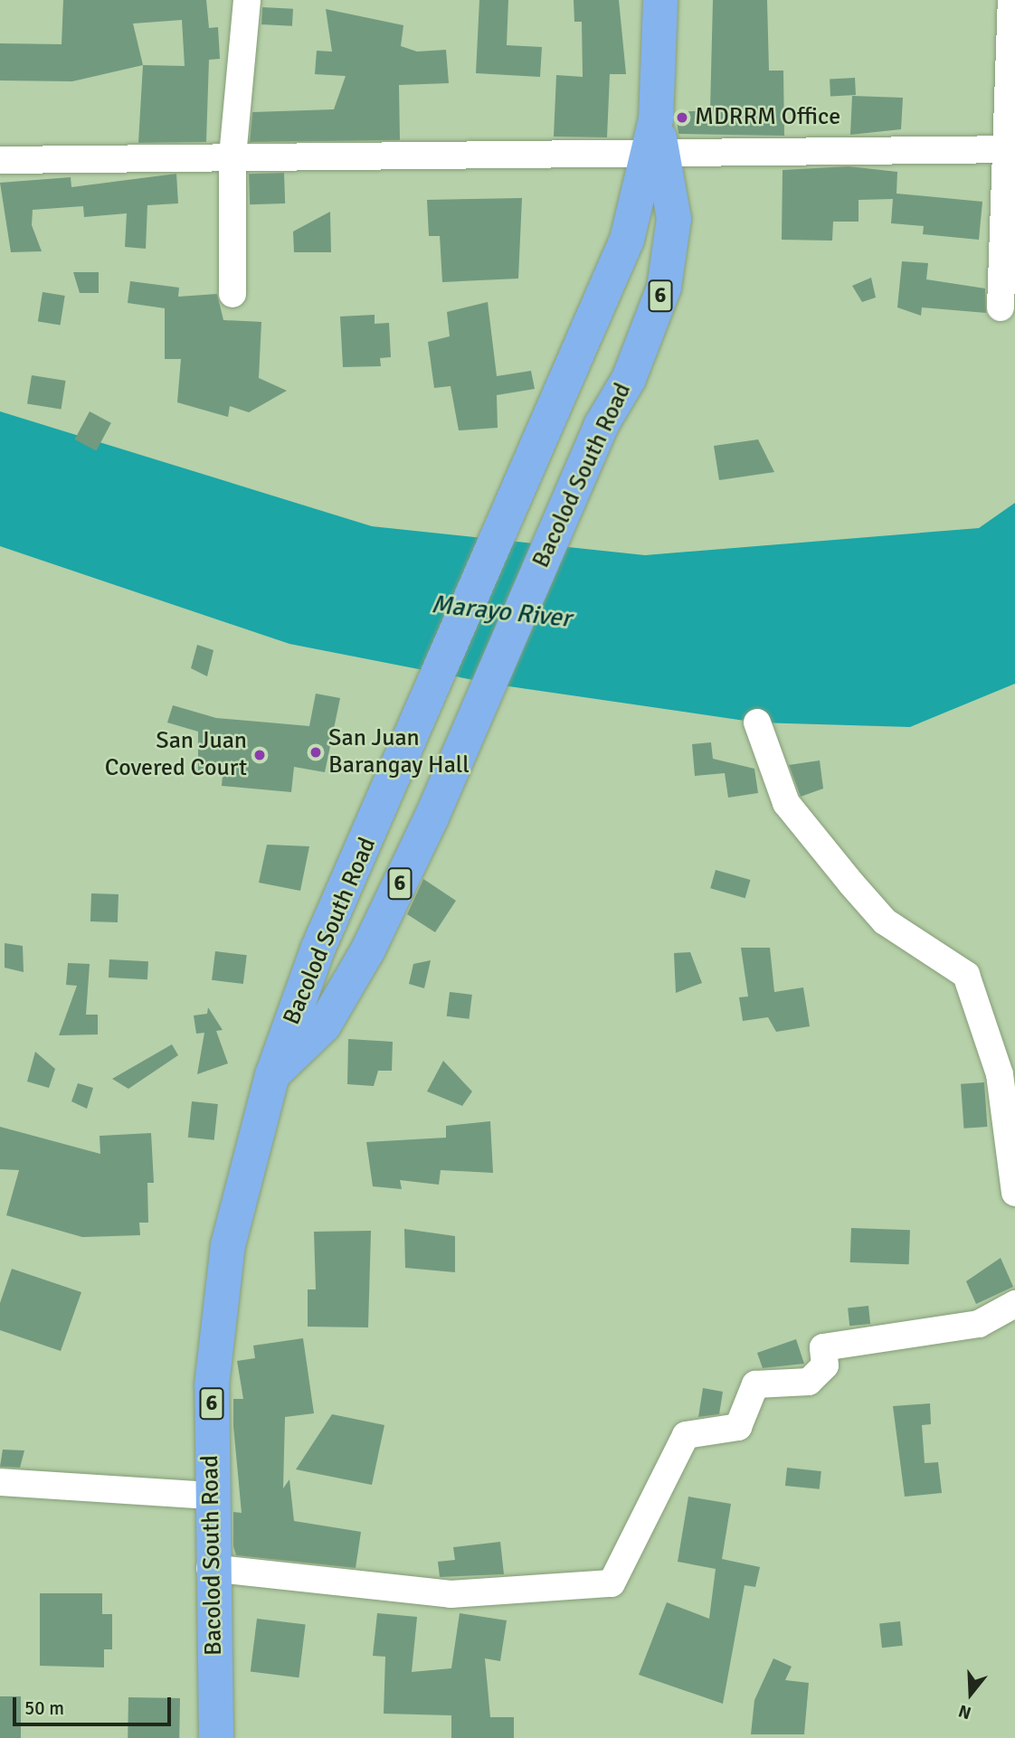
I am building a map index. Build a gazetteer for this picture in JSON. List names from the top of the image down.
{
  "streets": {
    "highway": ["6", "Bacolod South Road"]
  },
  "crossings": [
    ["6", "Bacolod South Road"]
  ],
  "water": ["Marayo River"],
  "places": ["MDRRM Office", "San Juan Barangay Hall", "San Juan Covered Court"],
  "scale_bar": "50 m",
  "north": "bottom"
}
